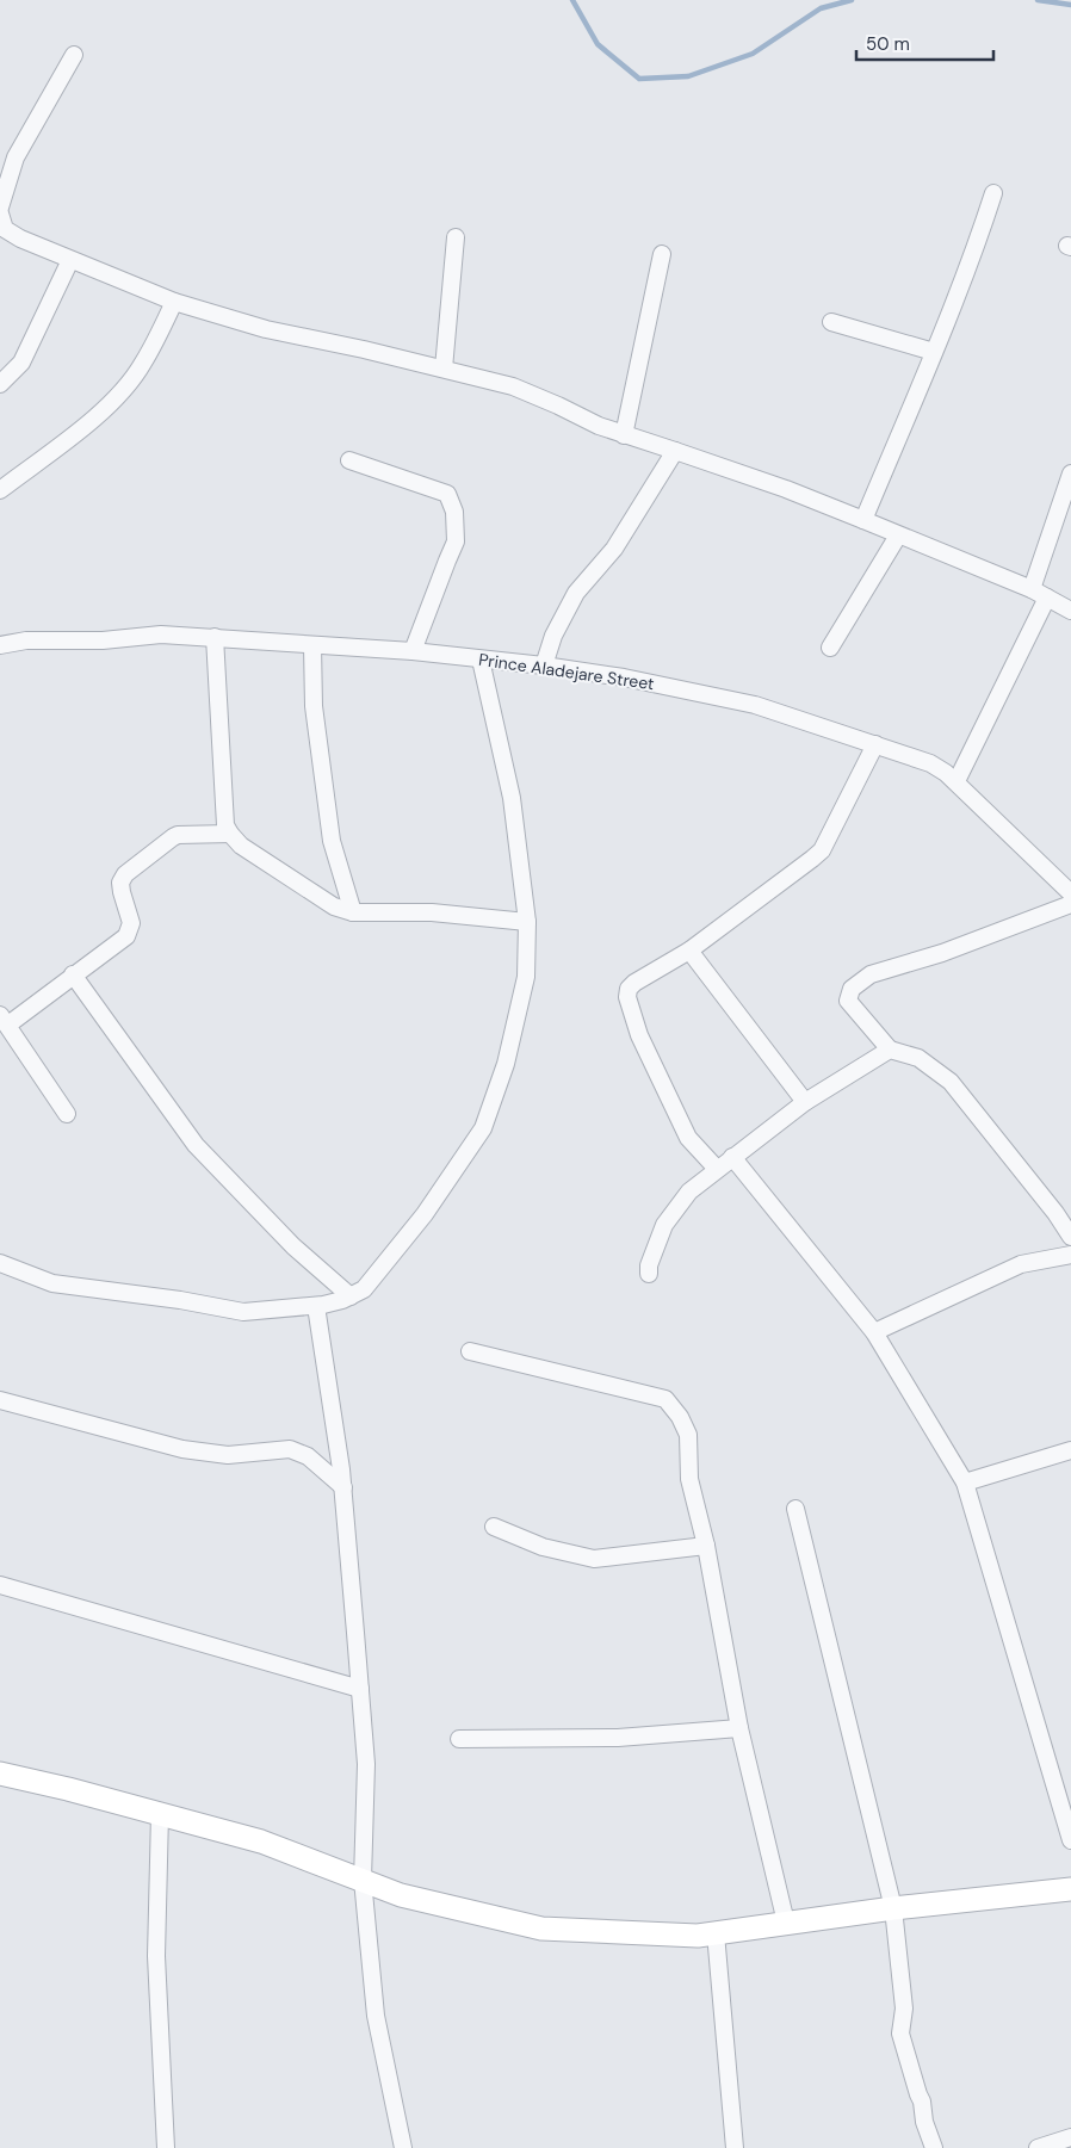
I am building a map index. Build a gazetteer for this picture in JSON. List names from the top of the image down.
{
  "streets": {
    "street": ["Prince Aladejare Street"]
  },
  "scale_bar": "50 m"
}
